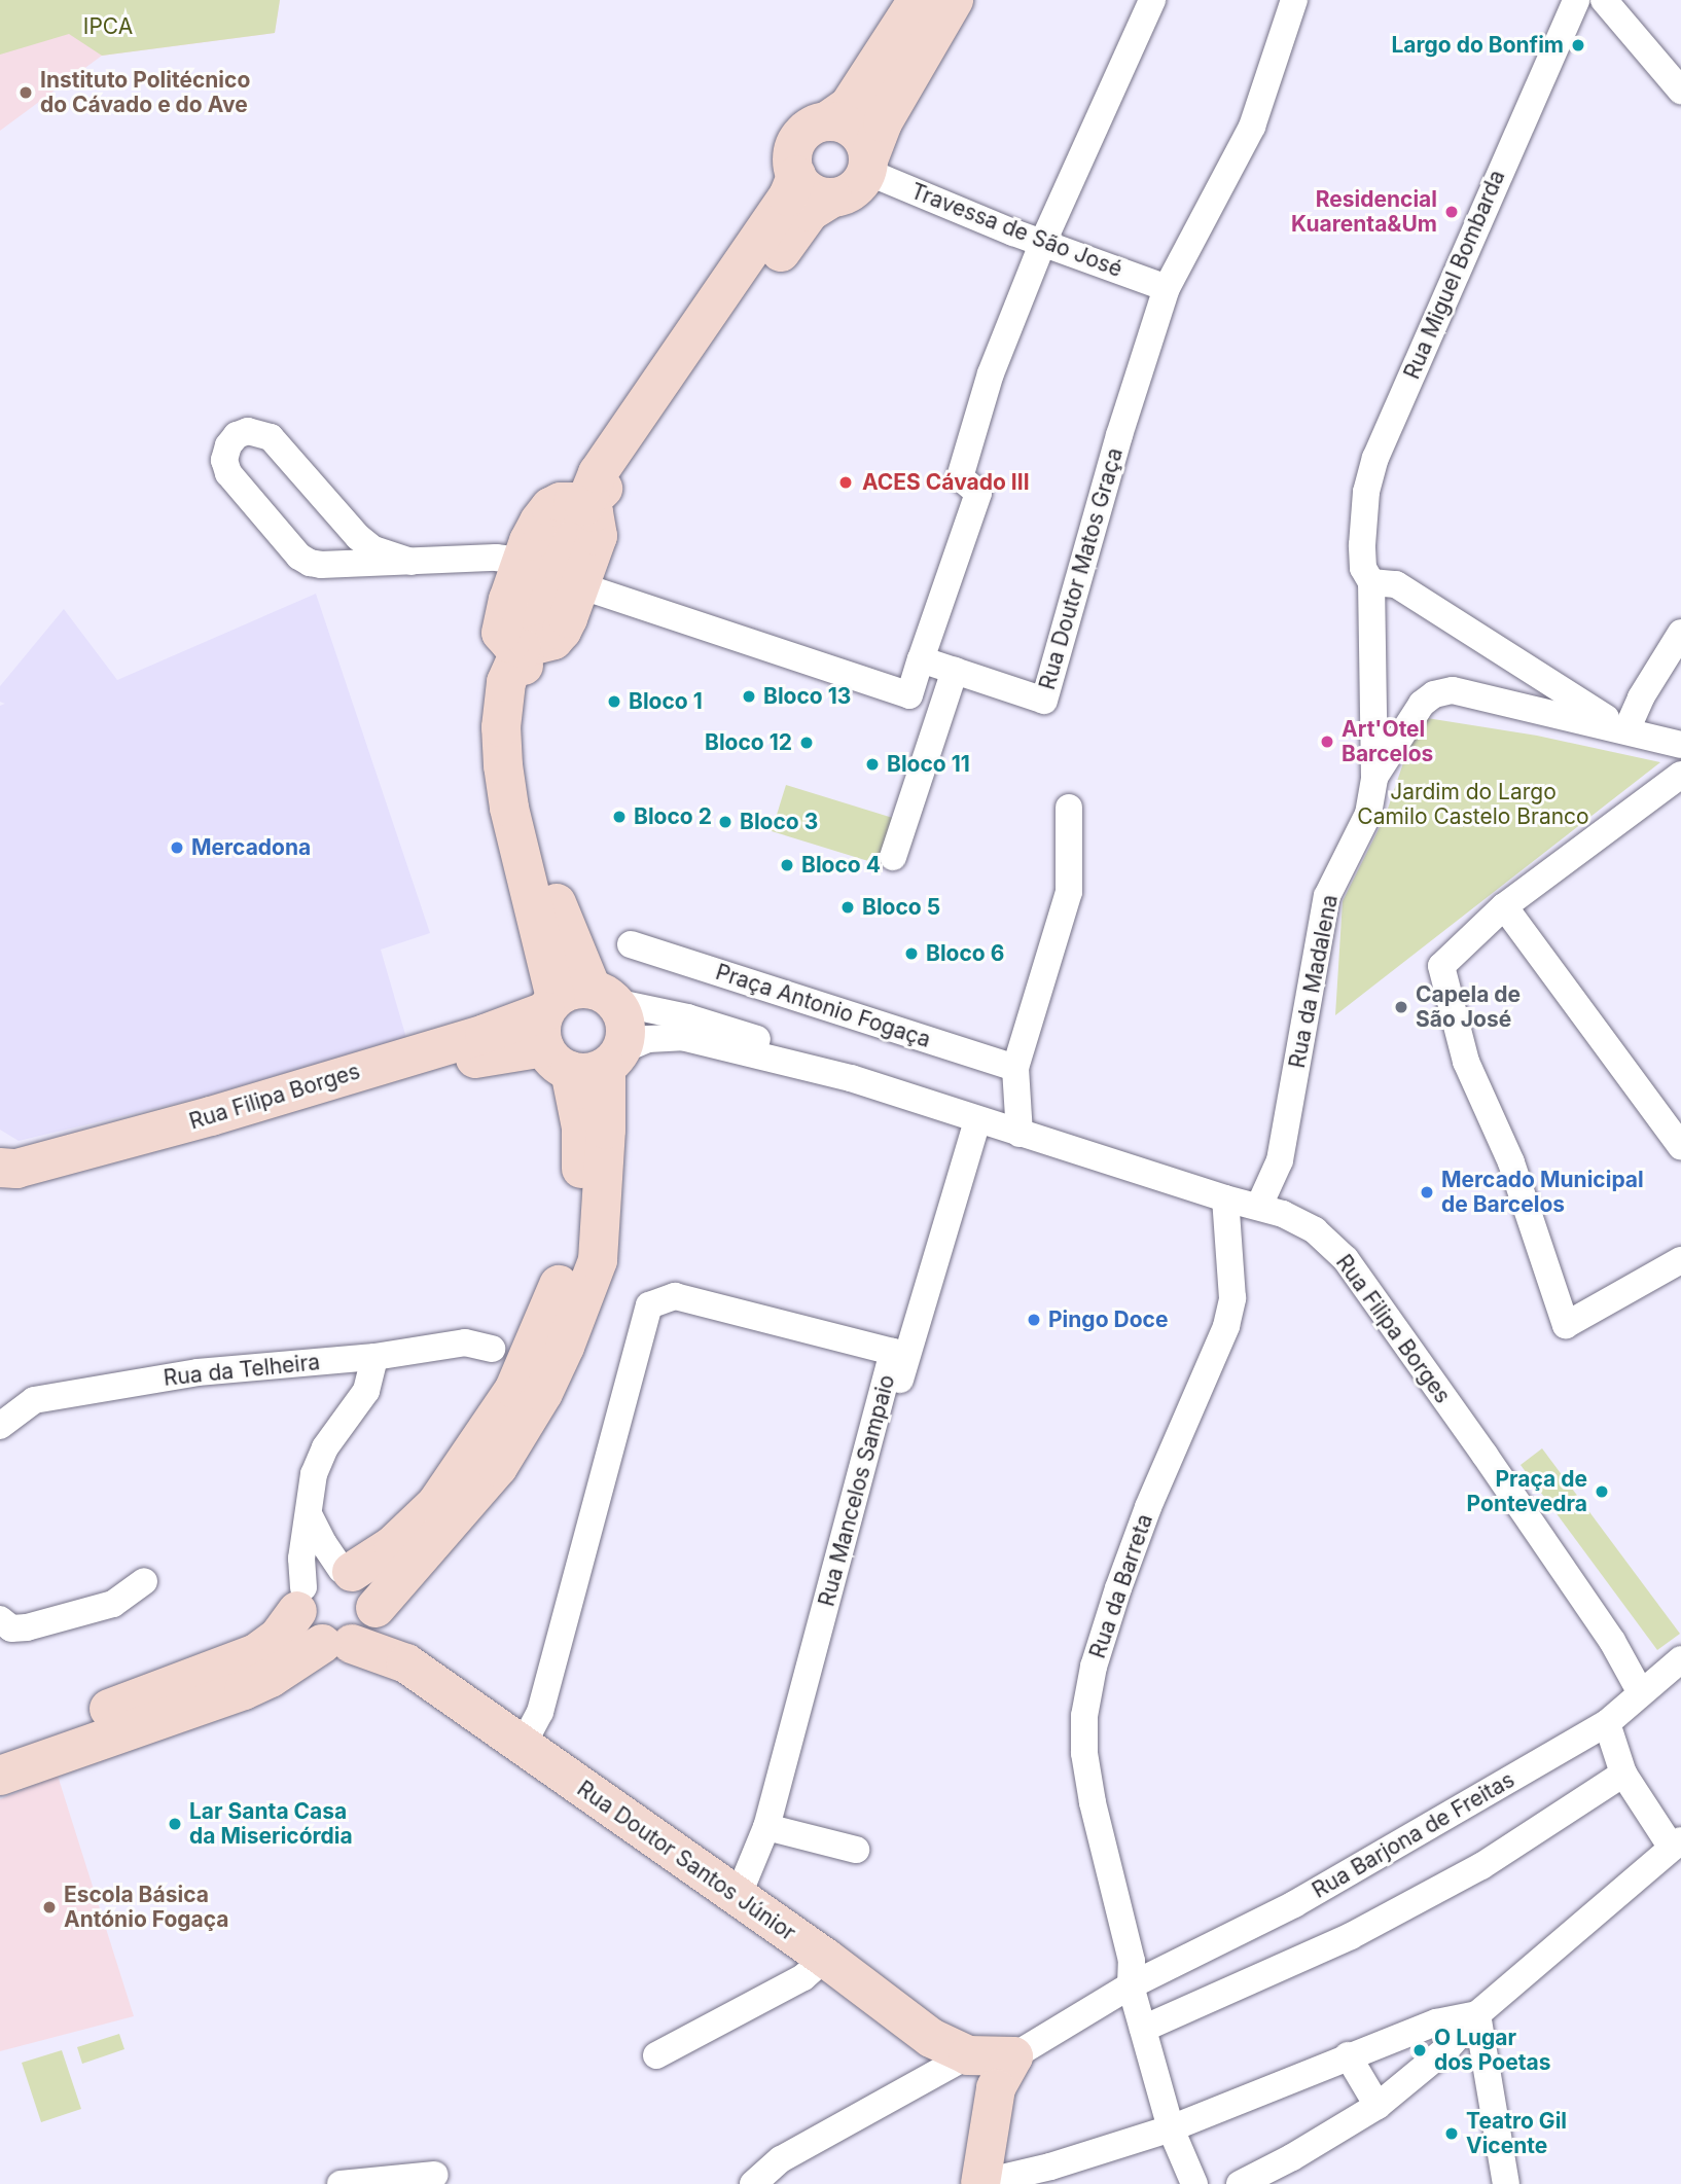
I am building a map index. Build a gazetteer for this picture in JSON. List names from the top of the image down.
{
  "streets": {
    "main road": ["Rua Filipa Borges", "Rua Doutor Santos Júnior"],
    "street": [
      "Travessa de São José",
      "Rua Miguel Bombarda",
      "Rua Doutor Matos Graça",
      "Rua da Madalena",
      "Praça Antonio Fogaça",
      "Rua da Telheira",
      "Rua Mancelos Sampaio",
      "Rua da Barreta",
      "Rua Barjona de Freitas"
    ]
  },
  "crossings": [
    ["Travessa de São José", "Rua Doutor Matos Graça"],
    ["Rua Miguel Bombarda", "Rua da Madalena"],
    ["Rua da Madalena", "Rua Filipa Borges"],
    ["Rua Filipa Borges", "Rua da Barreta"],
    ["Rua Filipa Borges", "Rua Barjona de Freitas"],
    ["Rua Mancelos Sampaio", "Rua Doutor Santos Júnior"],
    ["Rua da Barreta", "Rua Barjona de Freitas"]
  ],
  "parks": ["IPCA", "Jardim do Largo Camilo Castelo Branco"],
  "places": [
    "Largo do Bonfim",
    "Instituto Politécnico do Cávado e do Ave",
    "Residencial Kuarenta&Um",
    "ACES Cávado III",
    "Bloco 13",
    "Bloco 1",
    "Art'Otel Barcelos",
    "Bloco 12",
    "Bloco 11",
    "Bloco 2",
    "Bloco 3",
    "Mercadona",
    "Bloco 4",
    "Bloco 5",
    "Bloco 6",
    "Capela de São José",
    "Mercado Municipal de Barcelos",
    "Pingo Doce",
    "Praça de Pontevedra",
    "Lar Santa Casa da Misericórdia",
    "Escola Básica António Fogaça",
    "O Lugar dos Poetas",
    "Teatro Gil Vicente"
  ]
}
